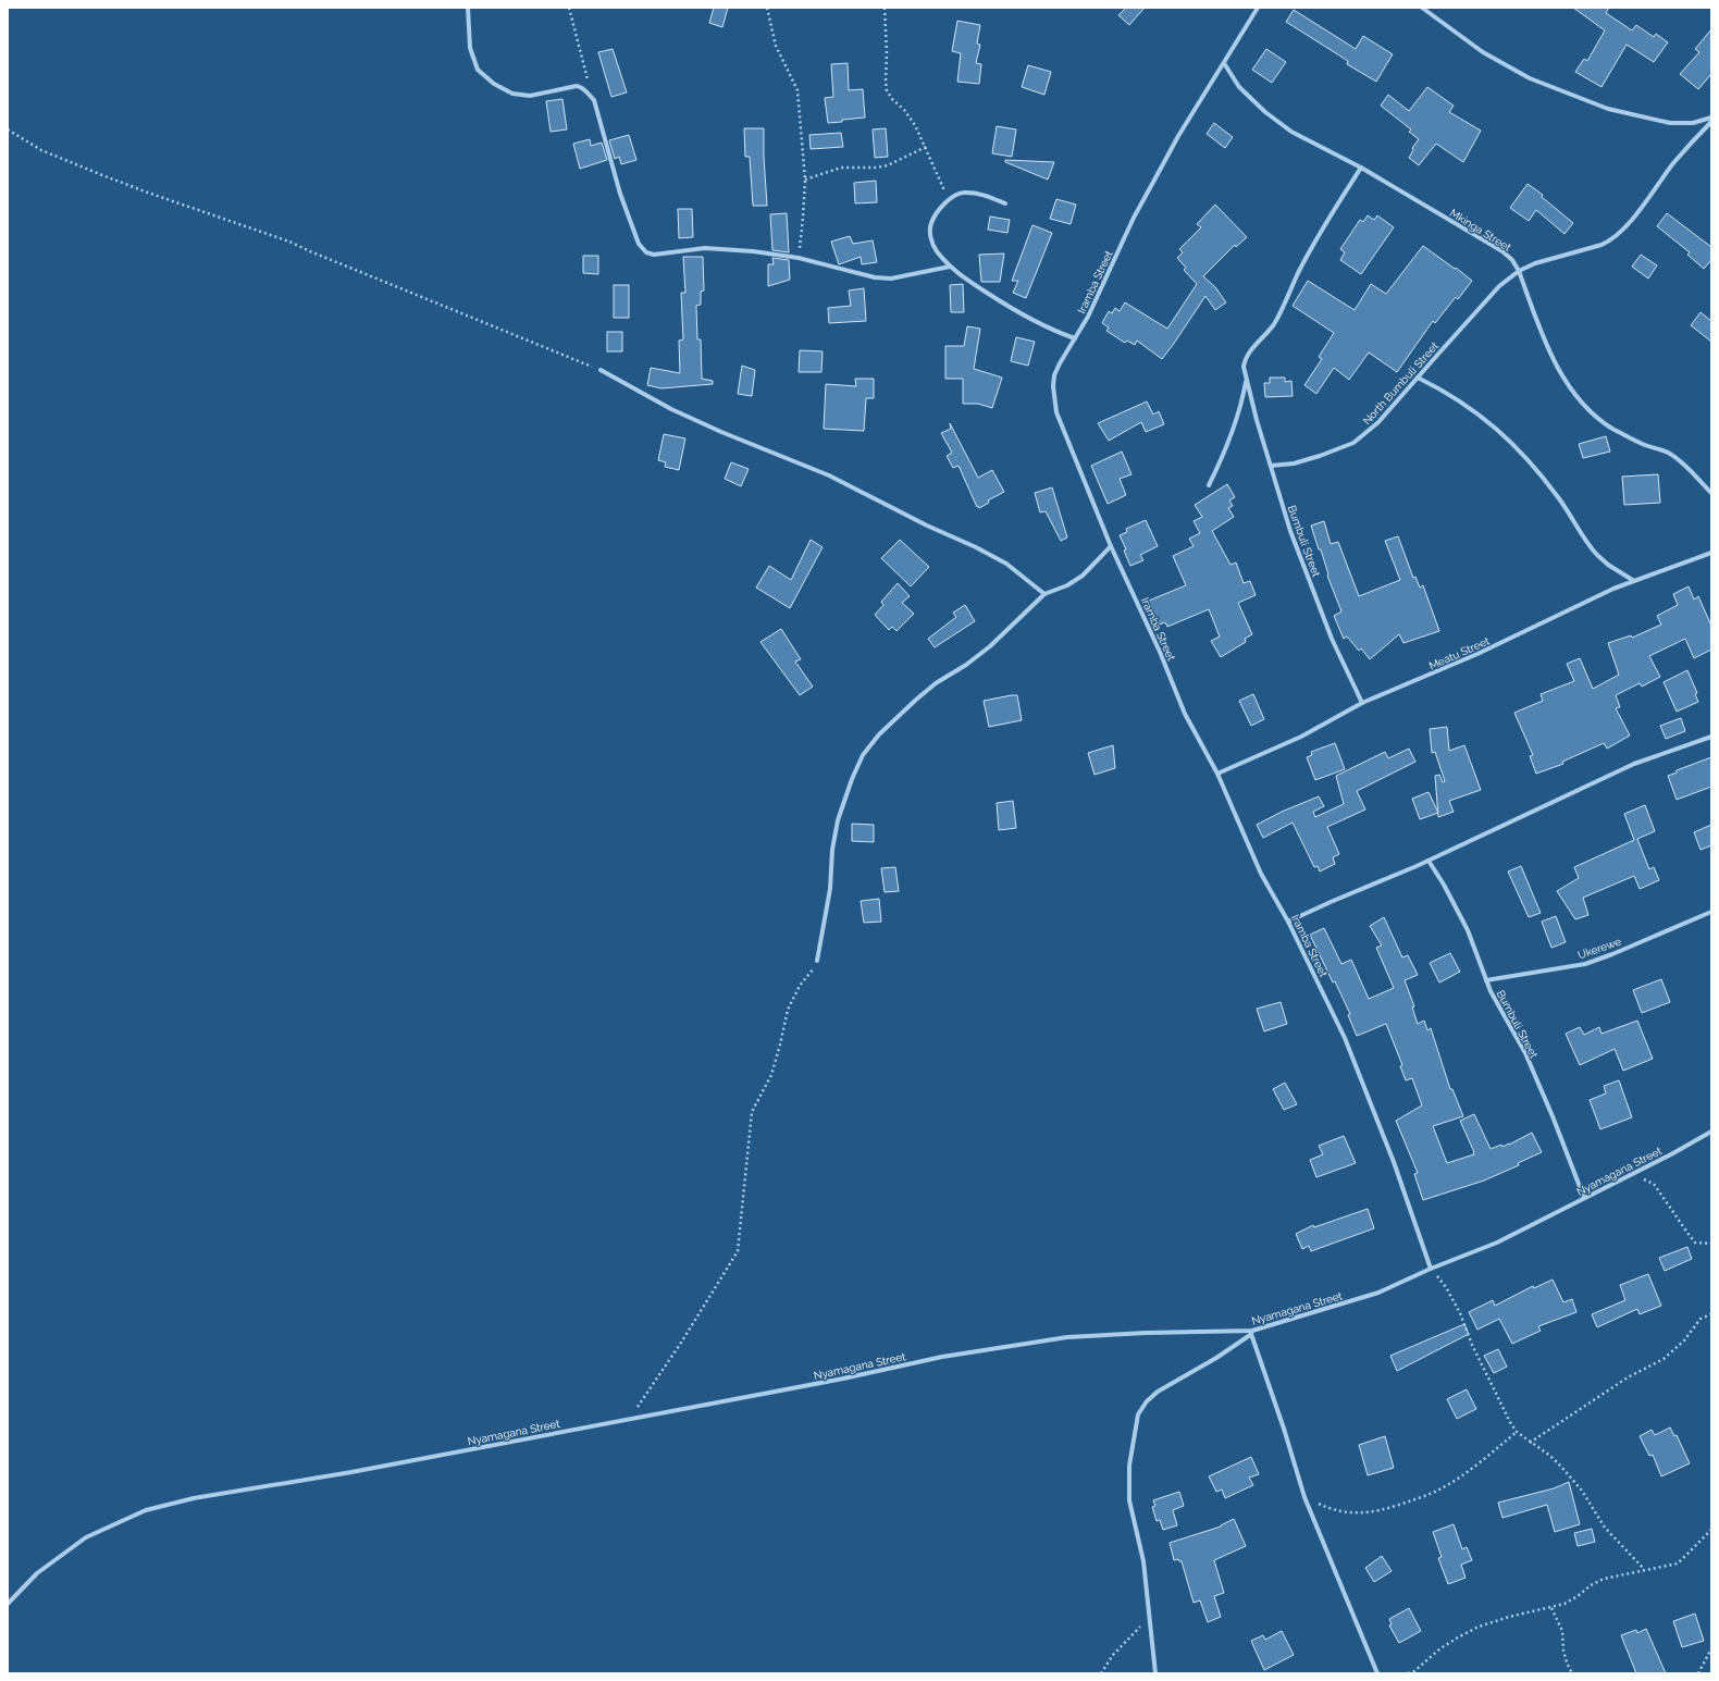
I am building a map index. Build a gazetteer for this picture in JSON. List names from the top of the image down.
{
  "streets": {
    "street": [
      "Mkinga Street",
      "Iramba Street",
      "North Bumbuli Street",
      "Bumbuli Street",
      "Meatu Street",
      "Ukerewe",
      "Nyamagana Street"
    ]
  },
  "crossings": [
    ["Mkinga Street", "Iramba Street"],
    ["Mkinga Street", "North Bumbuli Street"],
    ["Mkinga Street", "Bumbuli Street"],
    ["Iramba Street", "Meatu Street"],
    ["Iramba Street", "Nyamagana Street"],
    ["North Bumbuli Street", "Bumbuli Street"],
    ["Bumbuli Street", "Meatu Street"],
    ["Bumbuli Street", "Ukerewe"],
    ["Bumbuli Street", "Nyamagana Street"]
  ]
}
